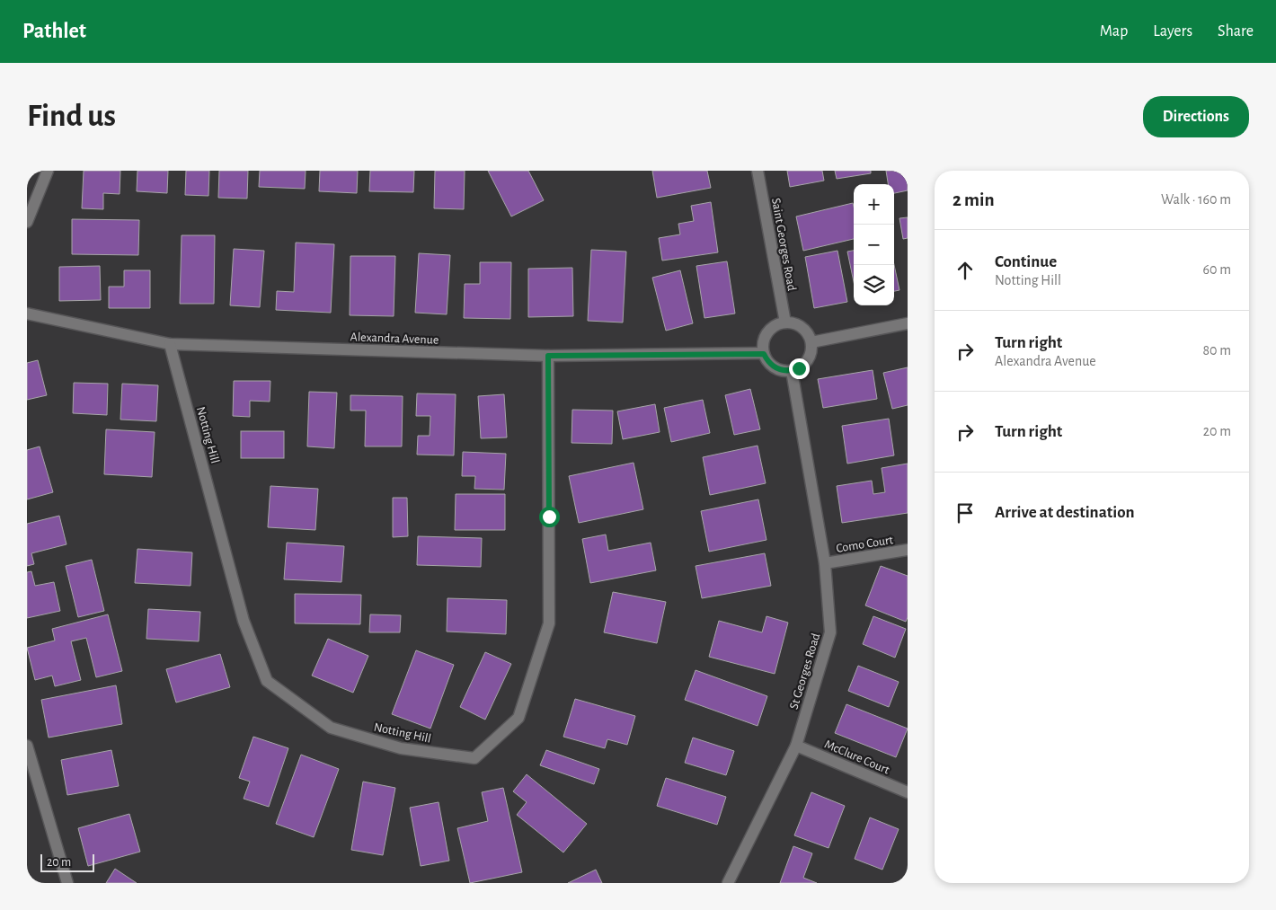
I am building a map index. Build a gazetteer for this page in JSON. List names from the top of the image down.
{
  "streets": {
    "street": [
      "Saint Georges Road",
      "Alexandra Avenue",
      "Notting Hill",
      "Como Court",
      "St Georges Road",
      "McClure Court"
    ]
  },
  "crossings": [
    ["Saint Georges Road", "Alexandra Avenue"],
    ["Saint Georges Road", "St Georges Road"],
    ["Alexandra Avenue", "Notting Hill"],
    ["Alexandra Avenue", "St Georges Road"],
    ["Como Court", "St Georges Road"],
    ["St Georges Road", "McClure Court"]
  ],
  "scale_bar": "20 m",
  "page": {
    "header": "Pathlet",
    "nav": ["Map", "Layers", "Share"],
    "buttons": "Directions",
    "title": "Find us",
    "heading": ["2 min", "Walk · 160 m"],
    "map_buttons": ["+", "−"],
    "list": [
      ["Continue", "Notting Hill", "60 m"],
      ["Turn right", "Alexandra Avenue", "80 m"],
      ["Turn right", "20 m"],
      "Arrive at destination"
    ],
    "scale": "20 m"
  }
}
